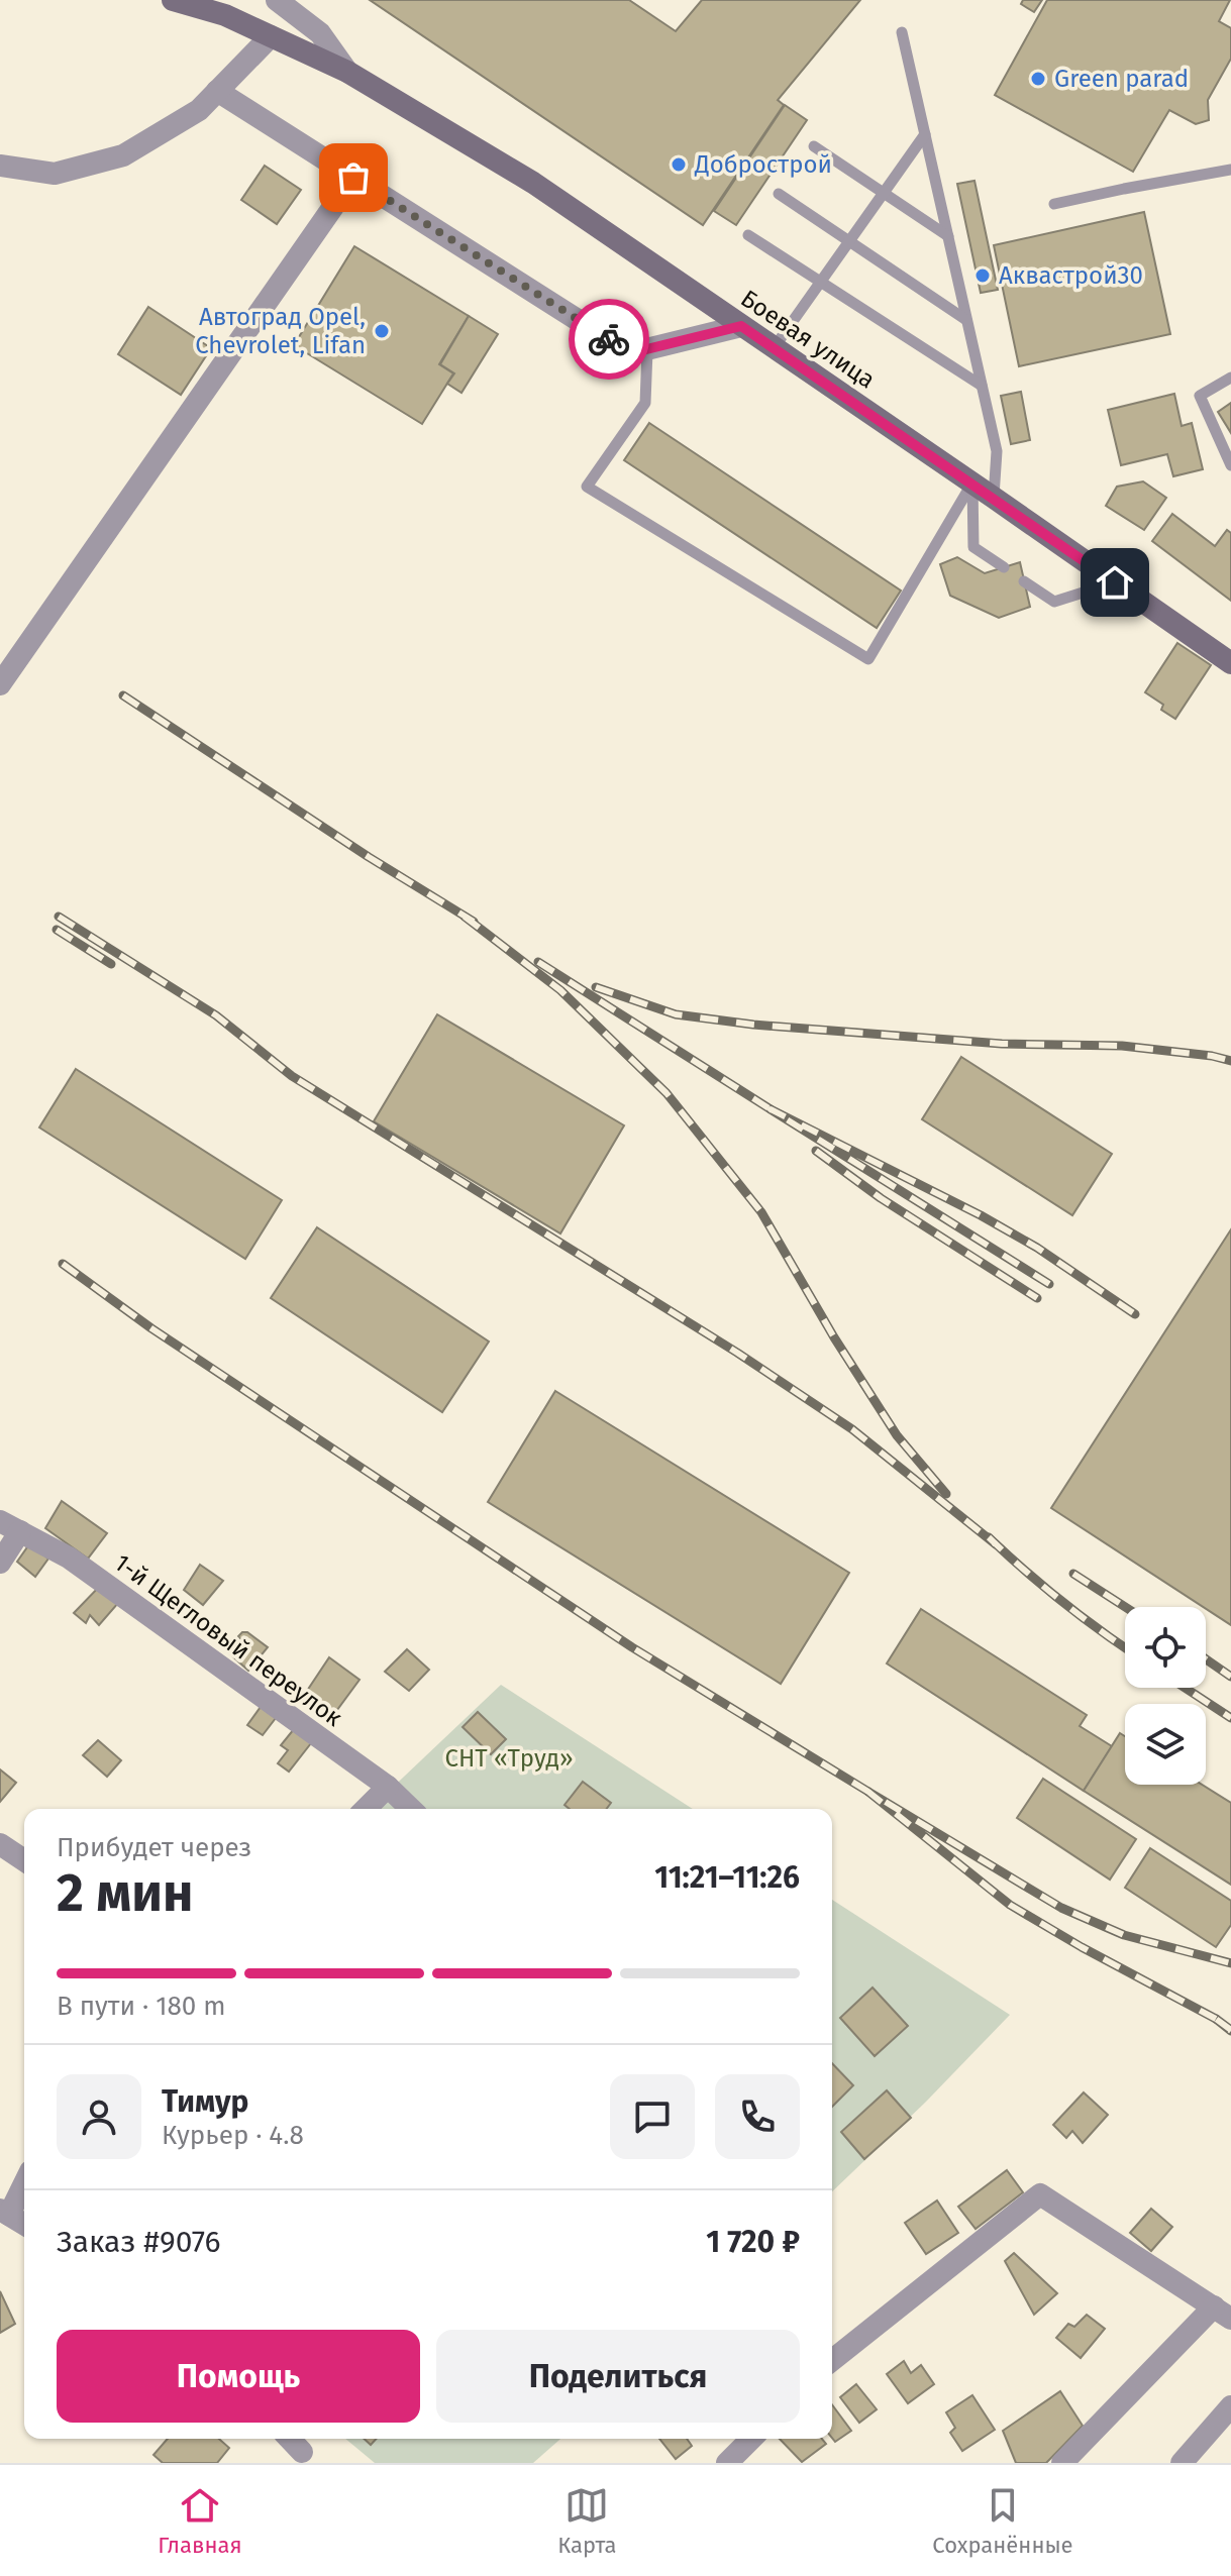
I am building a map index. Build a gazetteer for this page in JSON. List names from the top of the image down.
{
  "streets": {
    "main road": ["Боевая улица"],
    "street": ["1-й Щегловый переулок"]
  },
  "parks": ["СНТ «Труд»"],
  "places": [
    "Green parad",
    "Добрострой",
    "Аквастрой30",
    "Автоград Opel, Chevrolet, Lifan"
  ],
  "page": {
    "heading": ["2 мин", "Прибудет через", "11:21–11:26"],
    "panel": [
      "Тимур",
      "Курьер · 4.8",
      "Заказ #9076",
      "1 720 ₽"
    ],
    "bar": "В пути · 180 m",
    "buttons": ["Помощь", "Поделиться"],
    "tabs": ["Главная", "Карта", "Сохранённые"]
  }
}
